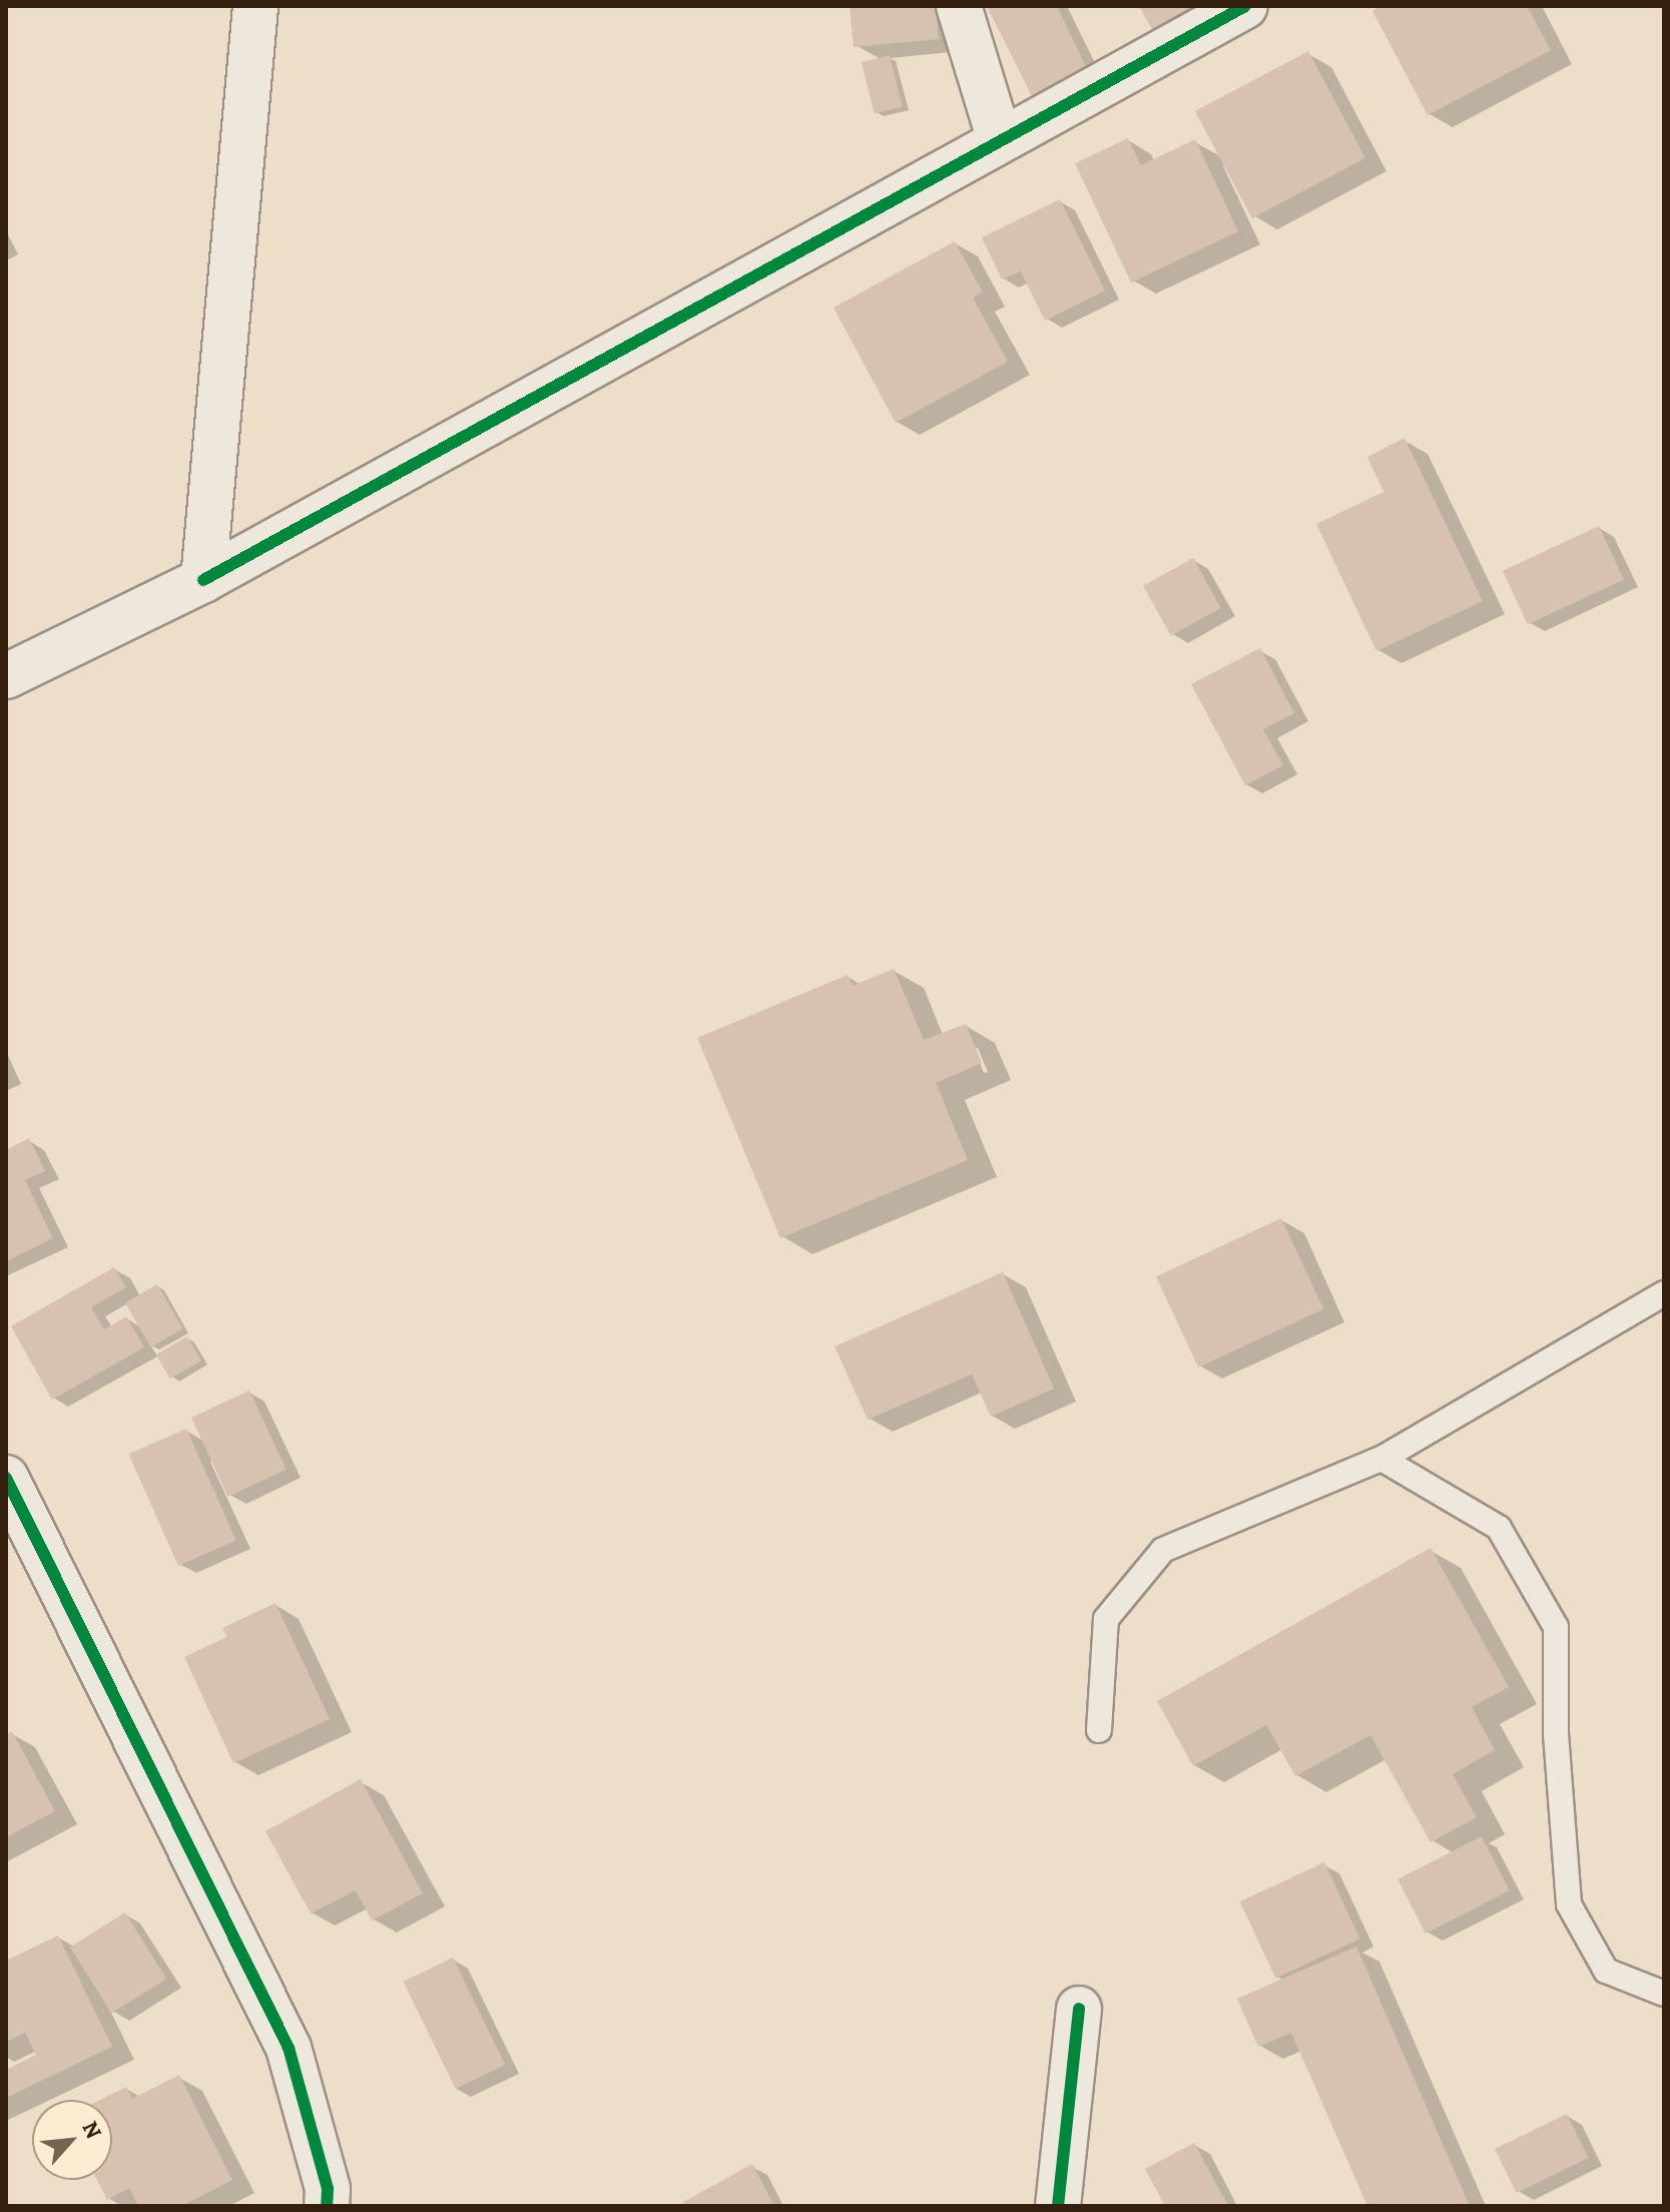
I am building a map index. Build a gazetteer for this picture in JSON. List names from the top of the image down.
{
  "north": "top right"
}
